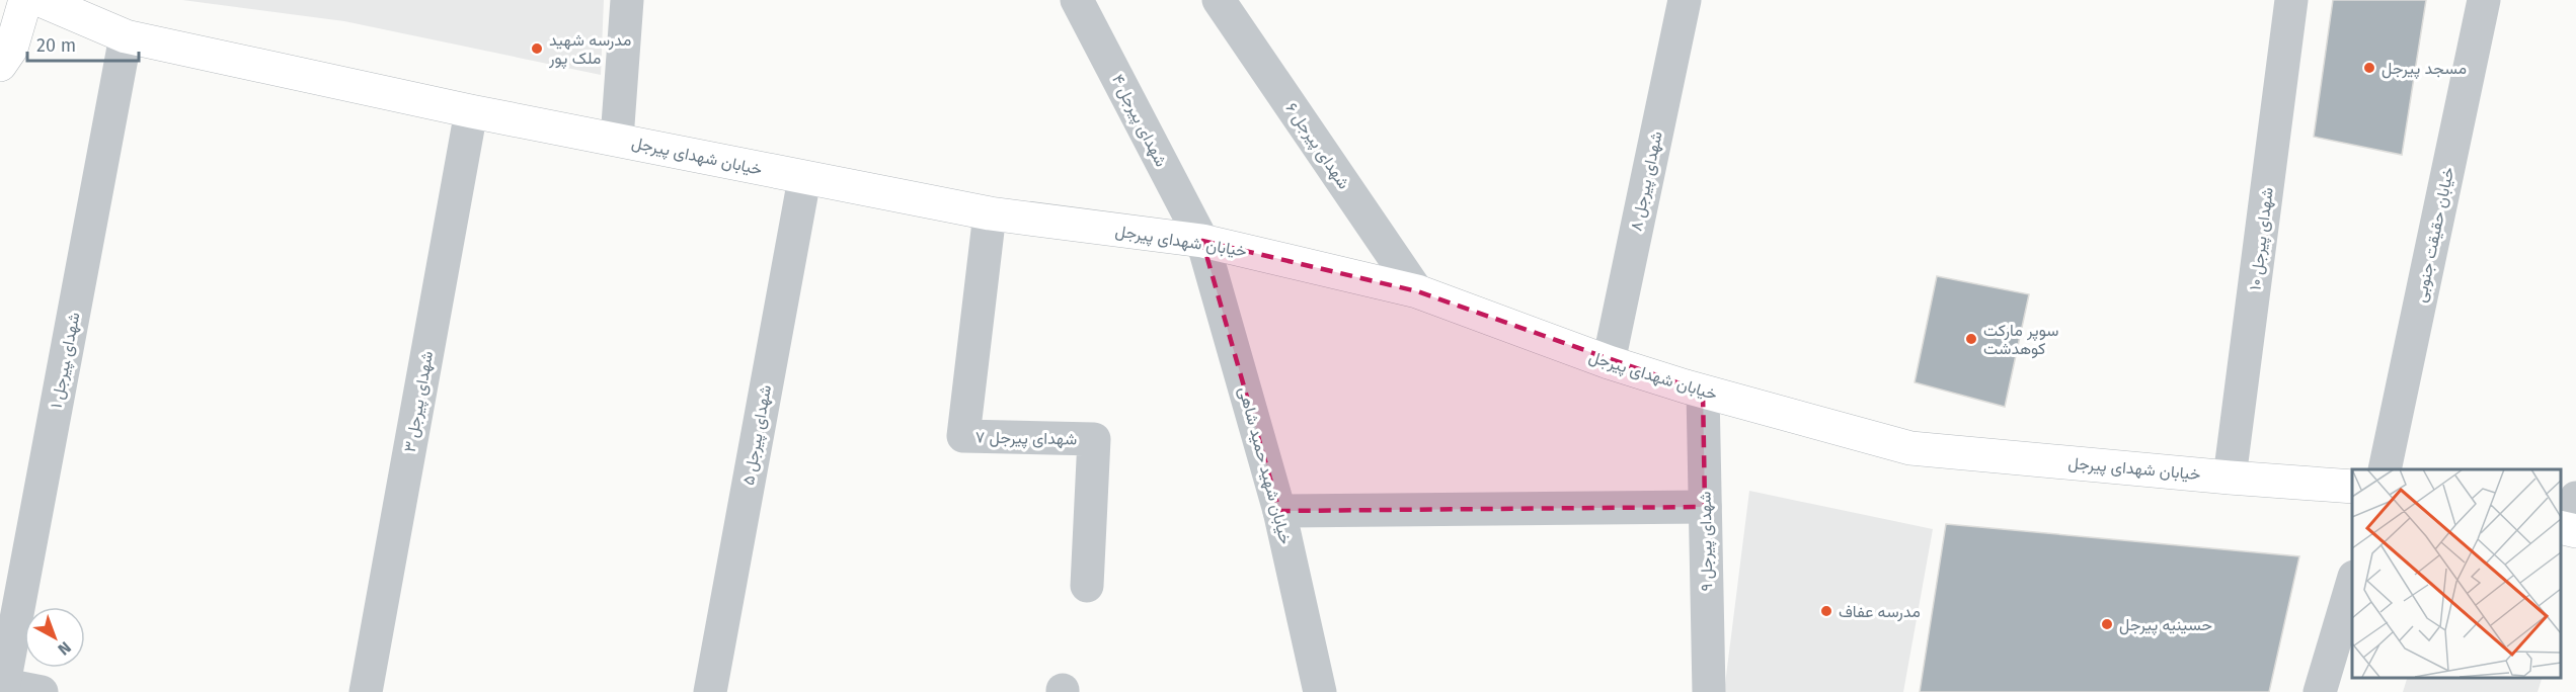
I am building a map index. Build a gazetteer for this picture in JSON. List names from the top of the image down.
{
  "streets": {
    "main road": ["خیابان شهدای پیرجل"],
    "street": [
      "شهدای پیرجل ۴",
      "شهدای پیرجل ۶",
      "شهدای پیرجل ۸",
      "خیابان حقیقت جنوبی",
      "شهدای پیرجل ۱۰",
      "شهدای ‍‍‍‍‍‍پیرجل ۱",
      "شهدای پیرجل ۳",
      "شهدای پیرجل ۵",
      "شهدای پیرجل ۷",
      "خیابان شهید حمید شاهی",
      "شهدای پیرجل ۹"
    ]
  },
  "crossings": [
    ["شهدای پیرجل ۴", "خیابان شهدای پیرجل"],
    ["شهدای پیرجل ۴", "خیابان شهید حمید شاهی"],
    ["شهدای پیرجل ۶", "خیابان شهدای پیرجل"],
    ["خیابان شهدای پیرجل", "شهدای پیرجل ۸"],
    ["خیابان شهدای پیرجل", "شهدای پیرجل ۱۰"],
    ["خیابان شهدای پیرجل", "شهدای ‍‍‍‍‍‍پیرجل ۱"],
    ["خیابان شهدای پیرجل", "شهدای پیرجل ۳"],
    ["خیابان شهدای پیرجل", "شهدای پیرجل ۵"],
    ["خیابان شهدای پیرجل", "شهدای پیرجل ۷"],
    ["خیابان شهدای پیرجل", "خیابان شهید حمید شاهی"],
    ["خیابان شهدای پیرجل", "شهدای پیرجل ۹"]
  ],
  "places": [
    "مدرسه شهید ملک پور",
    "مسجد پیرجل",
    "سوپر مارکت کوهدشت",
    "مدرسه عفاف",
    "حسینیه پیرجل"
  ],
  "scale_bar": "20 m",
  "north": "bottom right"
}
